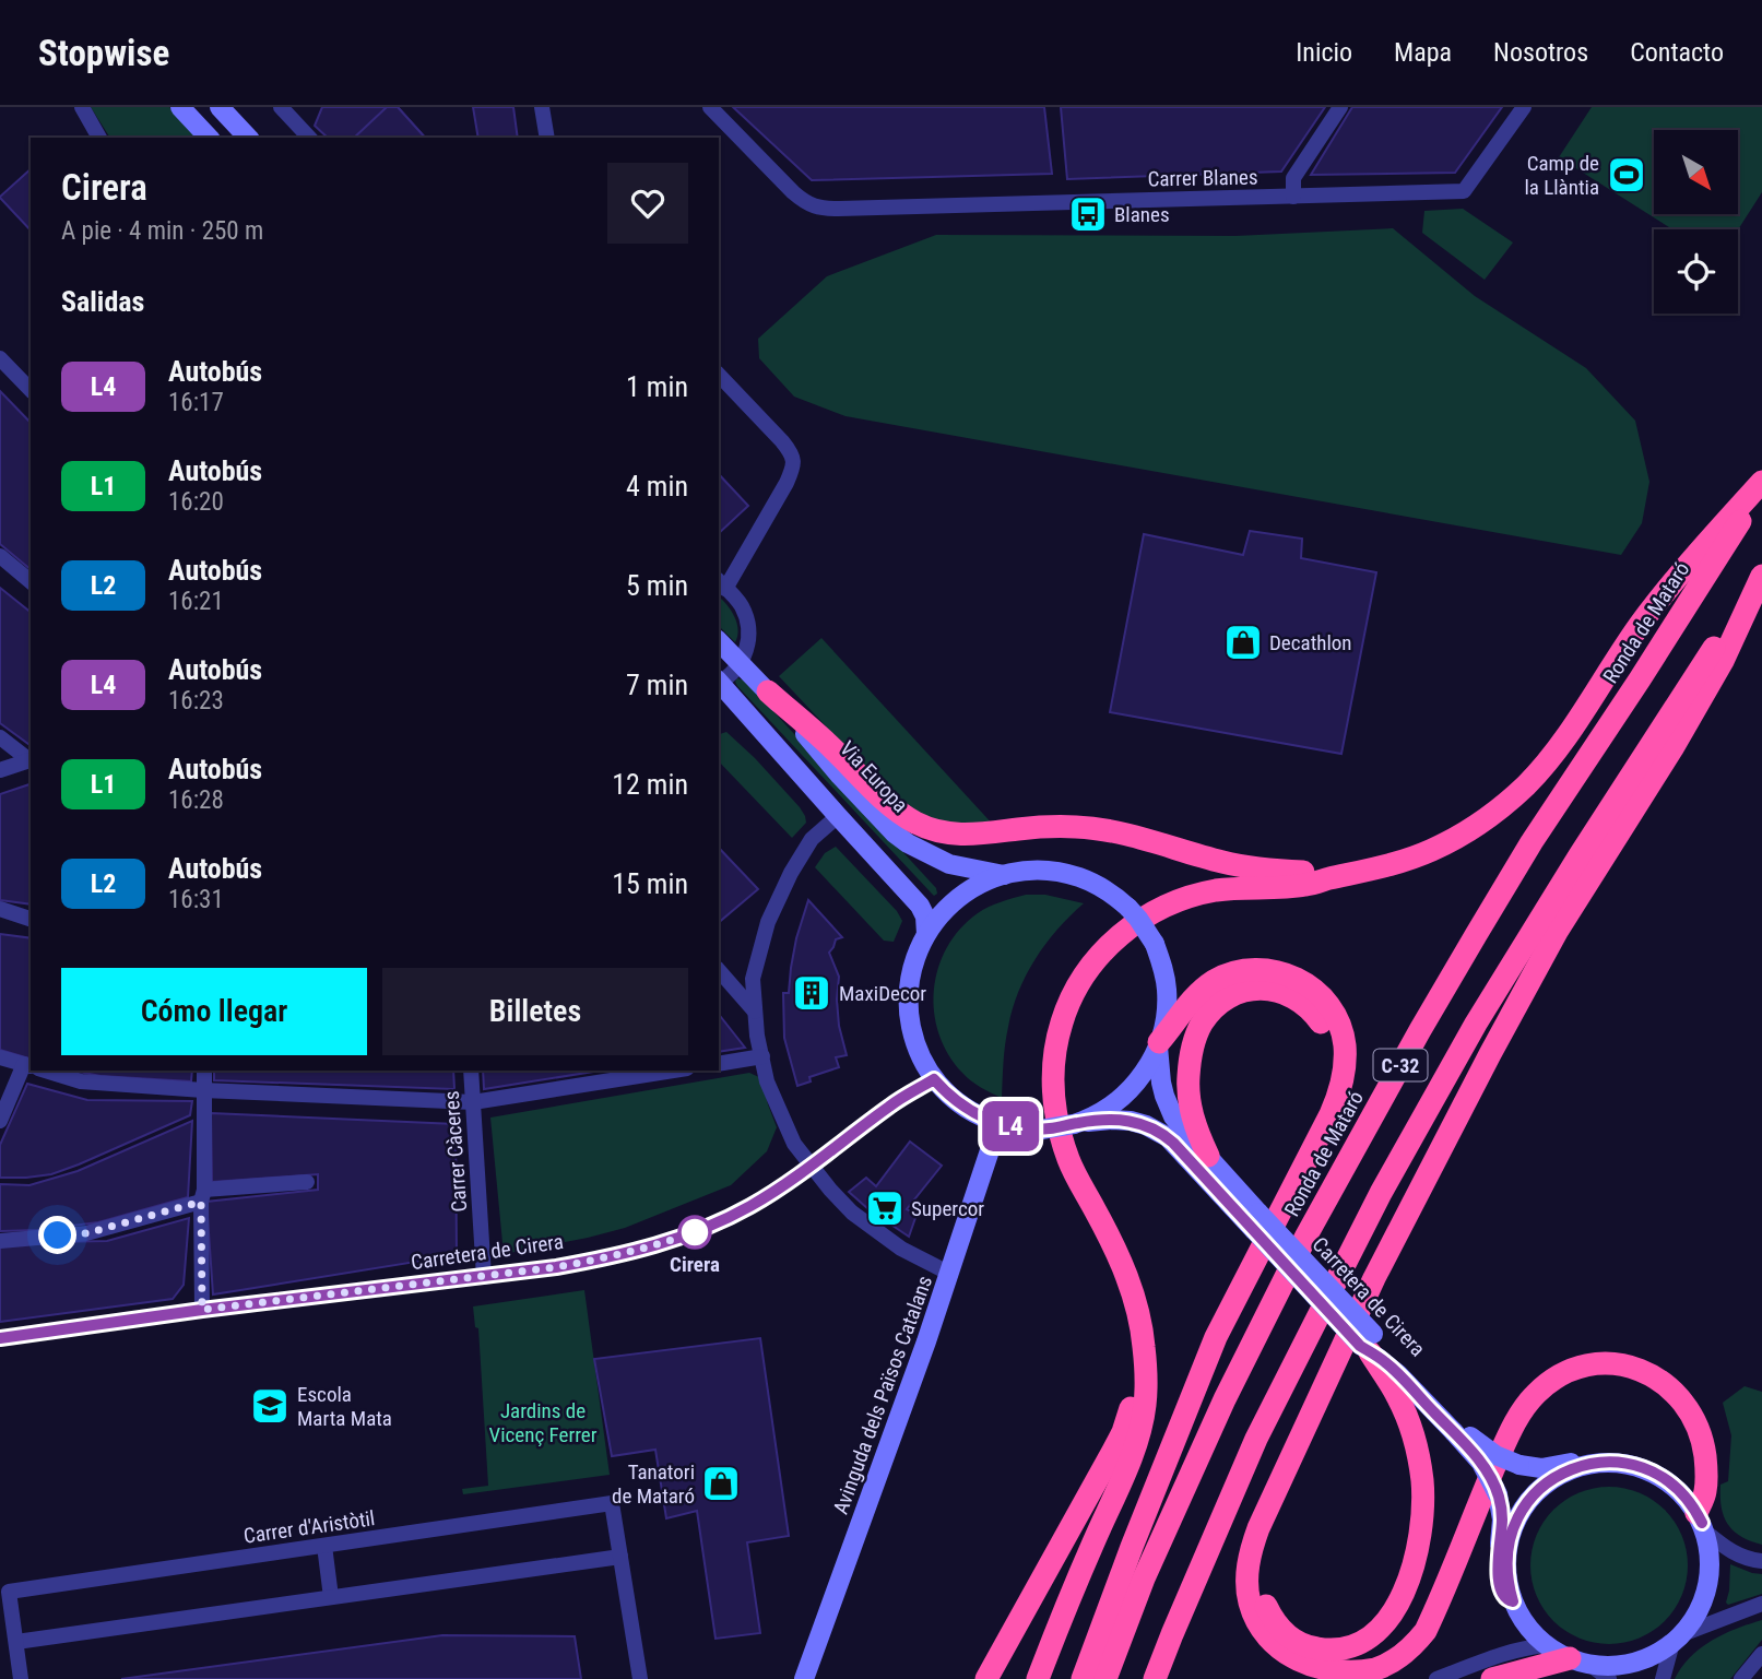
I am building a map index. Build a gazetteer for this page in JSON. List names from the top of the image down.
{
  "streets": {
    "highway": ["Ronda de Mataró", "C-32"],
    "street": [
      "Carrer Blanes",
      "Via Europa",
      "Carrer Càceres",
      "Carretera de Cirera",
      "Avinguda dels Països Catalans",
      "Carrer d'Aristòtil"
    ]
  },
  "crossings": [
    ["Via Europa", "Carretera de Cirera"],
    ["Via Europa", "Avinguda dels Països Catalans"],
    ["Carrer Càceres", "Carretera de Cirera"],
    ["Carretera de Cirera", "Avinguda dels Països Catalans"]
  ],
  "parks": ["Jardins de Vicenç Ferrer"],
  "places": {
    "sports": ["Camp de la Llàntia"],
    "bus stop": ["Blanes"],
    "shop": ["Decathlon", "Tanatori de Mataró"],
    "building": ["MaxiDecor"],
    "supermarket": ["Supercor"],
    "other": ["Cirera"],
    "school or university": ["Escola Marta Mata"]
  },
  "lines": ["bus line L4"],
  "north": "bottom right",
  "page": {
    "header": "Stopwise",
    "nav": [
      "Inicio",
      "Mapa",
      "Nosotros",
      "Contacto"
    ],
    "on_map": "L4",
    "heading": [
      ["Cirera", "A pie · 4 min · 250 m"],
      "Salidas"
    ],
    "list": [
      {
        "mark": "L4",
        "name": "Autobús",
        "note": "16:17",
        "value": "1 min"
      },
      {
        "mark": "L1",
        "name": "Autobús",
        "note": "16:20",
        "value": "4 min"
      },
      {
        "mark": "L2",
        "name": "Autobús",
        "note": "16:21",
        "value": "5 min"
      },
      {
        "mark": "L4",
        "name": "Autobús",
        "note": "16:23",
        "value": "7 min"
      },
      {
        "mark": "L1",
        "name": "Autobús",
        "note": "16:28",
        "value": "12 min"
      },
      {
        "mark": "L2",
        "name": "Autobús",
        "note": "16:31",
        "value": "15 min"
      }
    ],
    "buttons": ["Cómo llegar", "Billetes"]
  }
}
